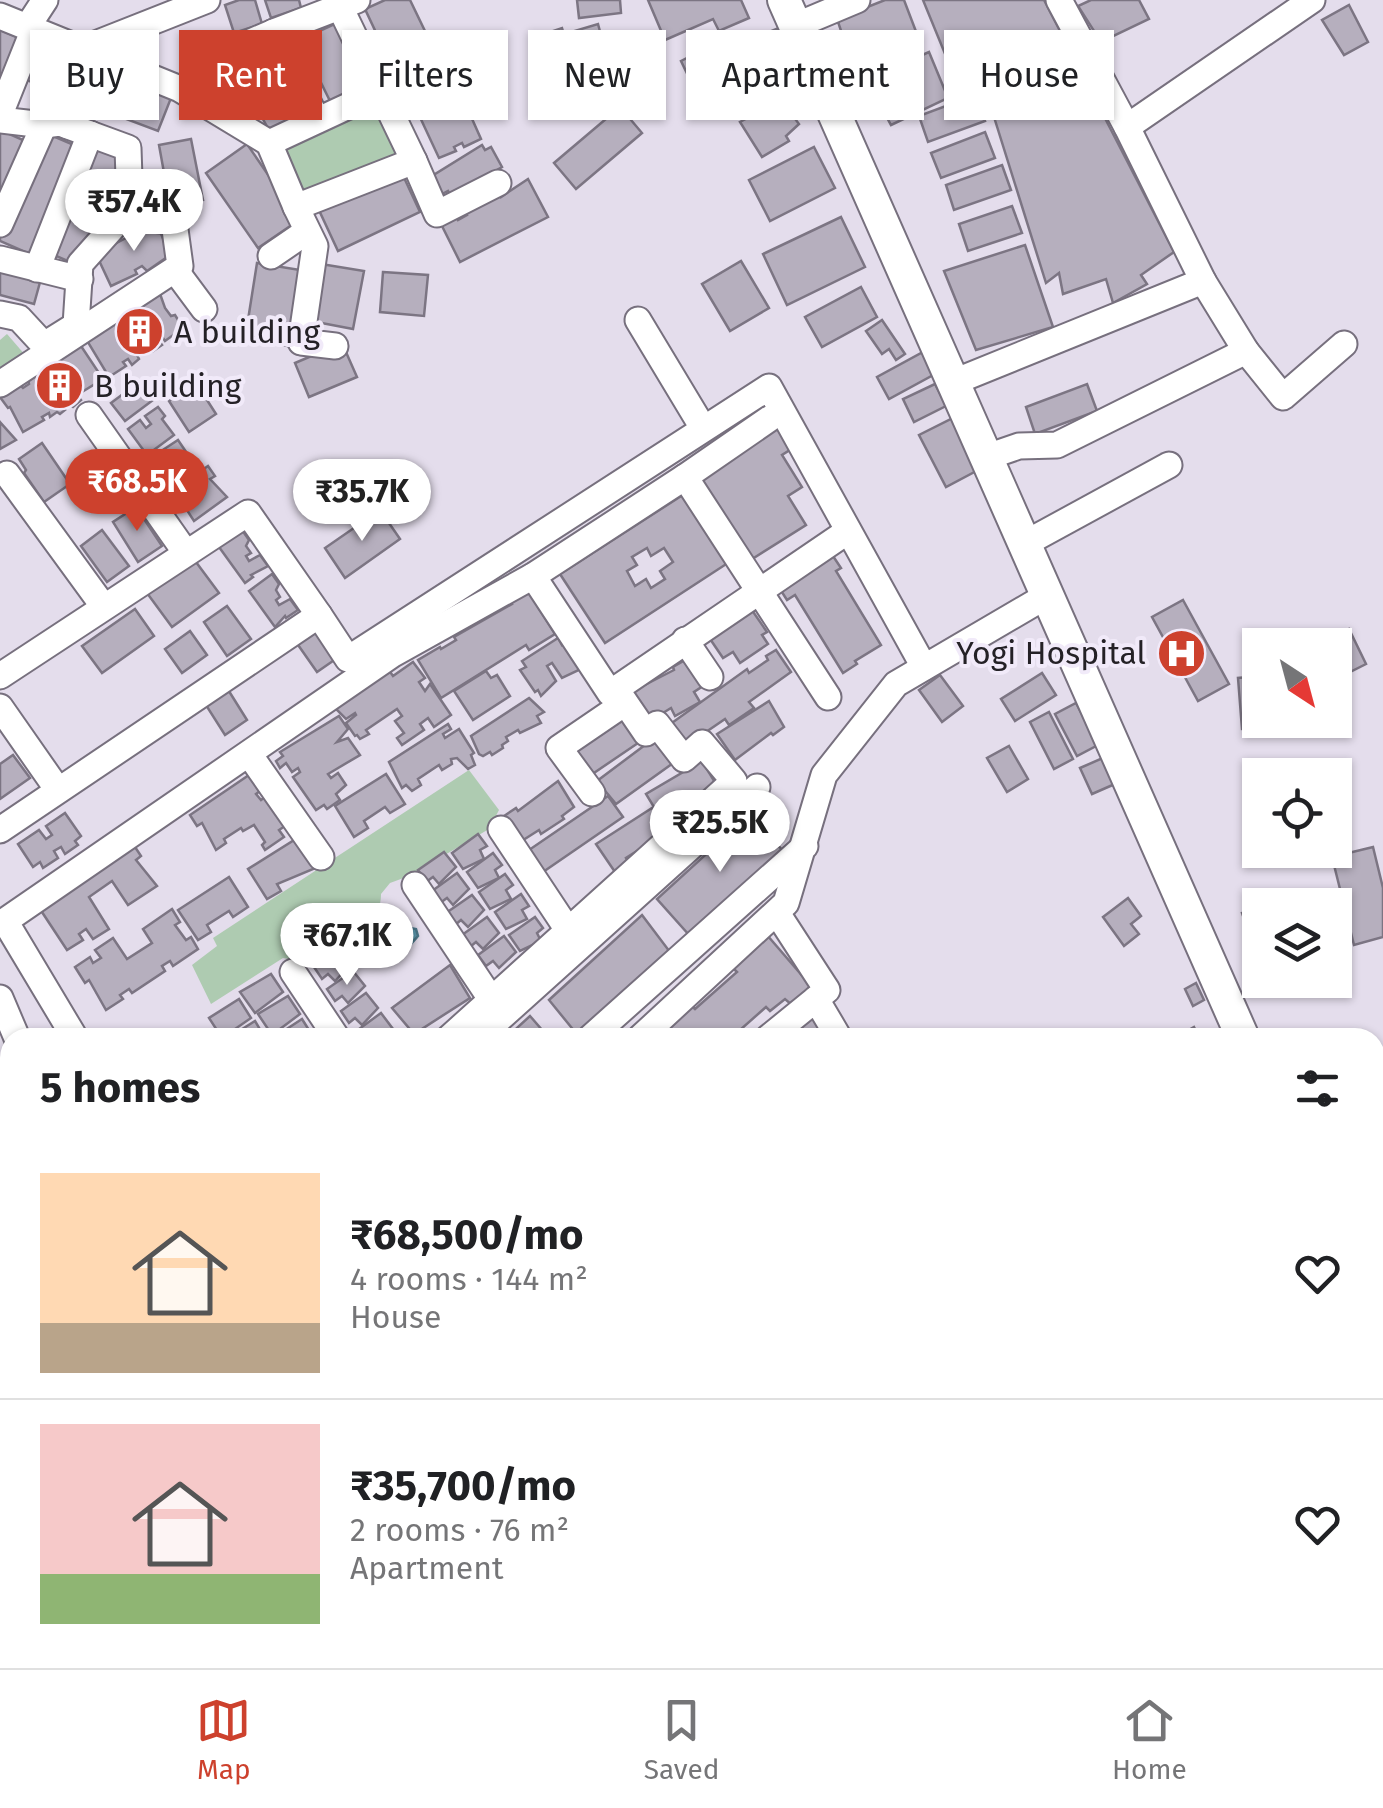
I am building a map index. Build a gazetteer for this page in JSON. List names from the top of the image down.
{
  "places": {
    "building": ["A building", "B building"],
    "hospital": ["Yogi Hospital"]
  },
  "north": "bottom right",
  "page": {
    "chip": [
      "Buy",
      "Rent",
      "Filters",
      "New",
      "Apartment",
      "House"
    ],
    "price": [
      "₹57.4K",
      "₹68.5K",
      "₹35.7K",
      "₹25.5K",
      "₹67.1K"
    ],
    "heading": "5 homes",
    "list": [
      {
        "name": "₹68,500/mo",
        "note": "4 rooms · 144 m² · House"
      },
      {
        "name": "₹35,700/mo",
        "note": "2 rooms · 76 m² · Apartment"
      }
    ],
    "tabs": ["Map", "Saved", "Home"]
  }
}
